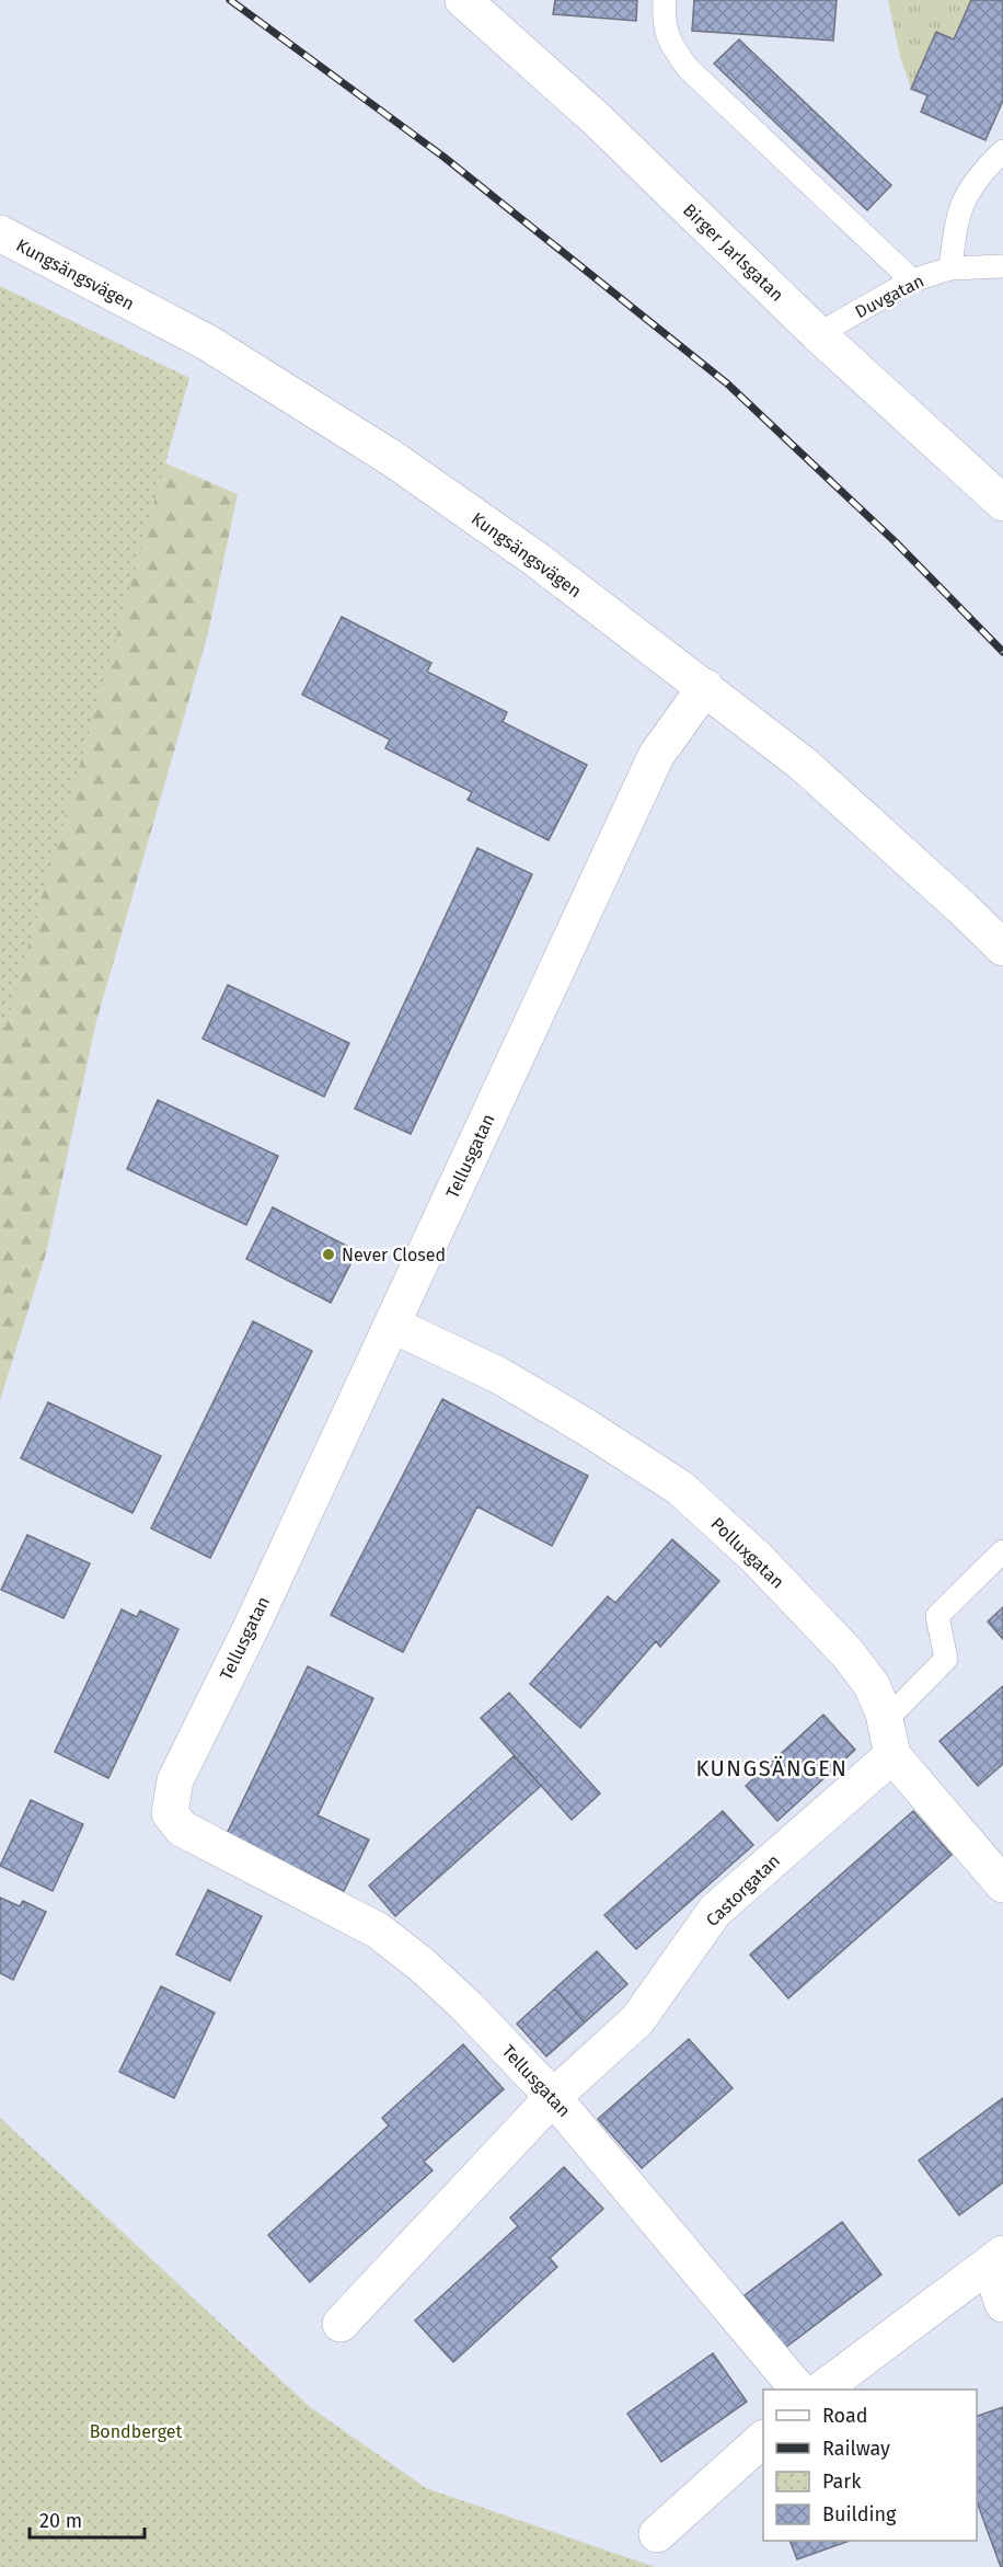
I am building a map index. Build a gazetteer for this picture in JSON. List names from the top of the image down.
{
  "streets": {
    "street": [
      "Birger Jarlsgatan",
      "Kungsängsvägen",
      "Tellusgatan",
      "Polluxgatan",
      "Castorgatan"
    ],
    "lane": ["Duvgatan"]
  },
  "crossings": [
    ["Birger Jarlsgatan", "Duvgatan"],
    ["Kungsängsvägen", "Tellusgatan"],
    ["Tellusgatan", "Polluxgatan"],
    ["Tellusgatan", "Castorgatan"],
    ["Polluxgatan", "Castorgatan"]
  ],
  "districts": ["KUNGSÄNGEN"],
  "parks": ["Bondberget"],
  "places": ["Never Closed"],
  "legend": [
    "Road",
    "Railway",
    "Park",
    "Building"
  ],
  "scale_bar": "20 m"
}
